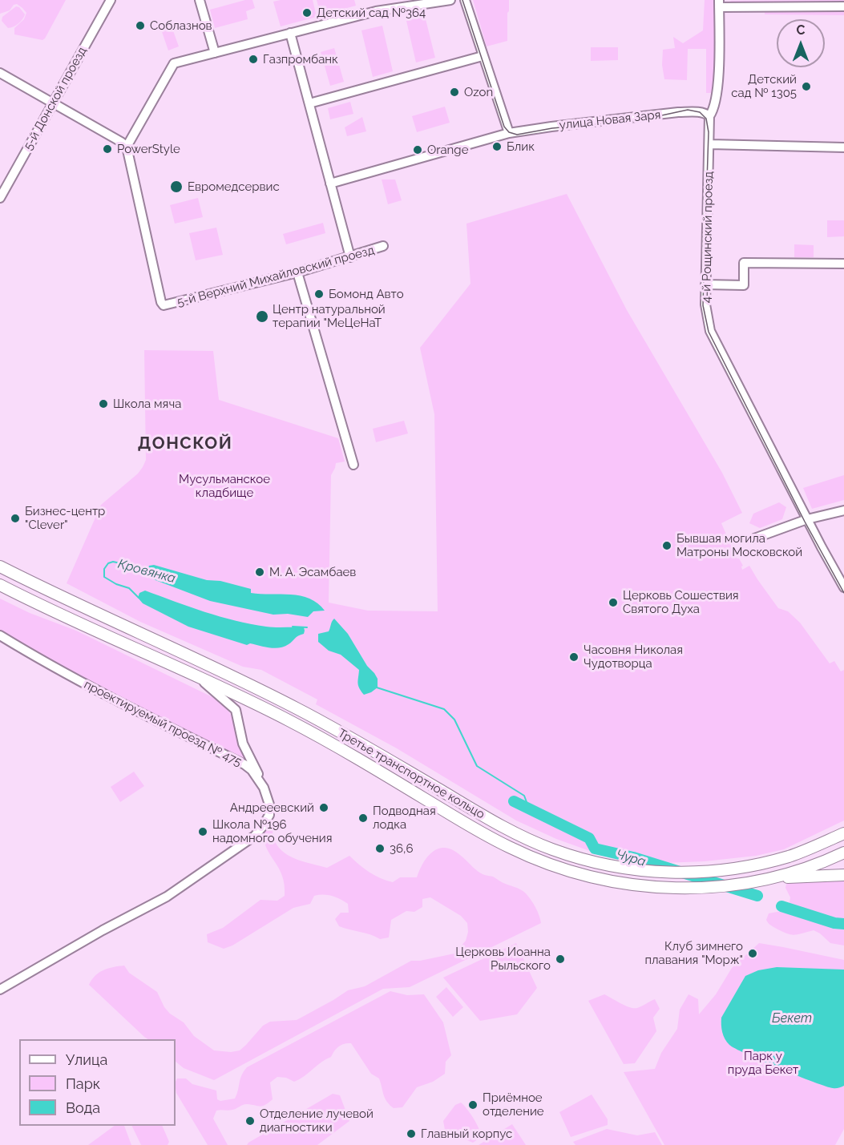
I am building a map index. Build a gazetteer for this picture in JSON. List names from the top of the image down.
{
  "streets": {
    "main road": ["Третье транспортное кольцо"],
    "street": [
      "5-й Донской проезд",
      "улица Новая Заря",
      "4-й Рощинский проезд",
      "5-й Верхний Михайловский проезд",
      "проектируемый проезд № 475"
    ]
  },
  "crossings": [
    ["улица Новая Заря", "4-й Рощинский проезд"]
  ],
  "districts": ["ДОНСКОЙ"],
  "water": ["Кровянка", "Чура", "Бекет"],
  "parks": ["Мусульманское кладбище", "Парк у пруда Бекет"],
  "places": [
    "Детский сад №364",
    "Соблазнов",
    "Газпромбанк",
    "Детский сад № 1305",
    "Ozon",
    "Блик",
    "PowerStyle",
    "Orange",
    "Евромедсервис",
    "Бомонд Авто",
    "Центр натуральной терапии \"МеЦеНаТ",
    "Школа мяча",
    "Бизнес-центр \"Clever\"",
    "Бывшая могила Матроны Московской",
    "М. А. Эсамбаев",
    "Церковь Сошествия Святого Духа",
    "Часовня Николая Чудотворца",
    "Андрееевский",
    "Подводная лодка",
    "Школа №196 надомного обучения",
    "36,6",
    "Клуб зимнего плавания \"Морж\"",
    "Церковь Иоанна Рыльского",
    "Приёмное отделение",
    "Отделение лучевой диагностики",
    "Главный корпус"
  ],
  "legend": ["Улица", "Парк", "Вода"],
  "north": "top"
}
